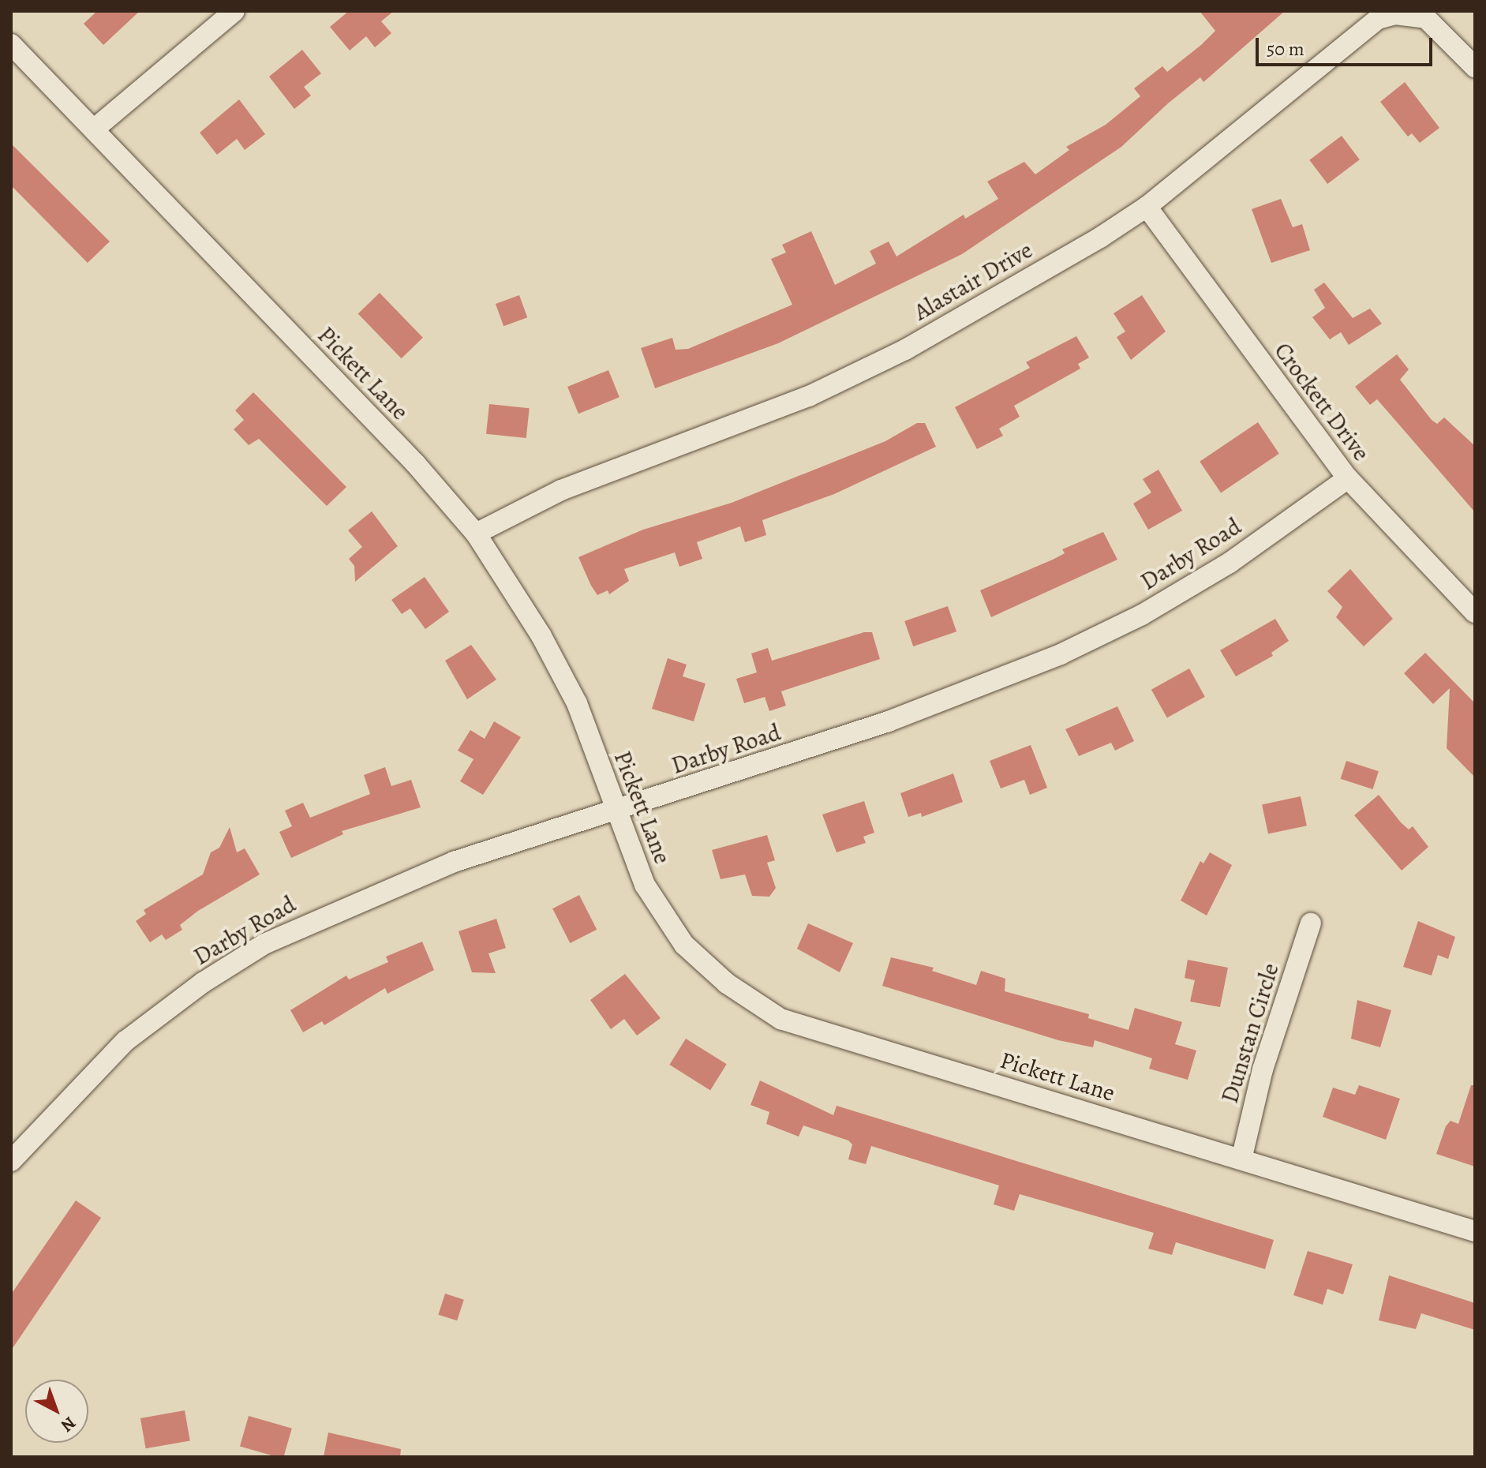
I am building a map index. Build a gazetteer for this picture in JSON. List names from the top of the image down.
{
  "streets": {
    "street": [
      "Alastair Drive",
      "Pickett Lane",
      "Crockett Drive",
      "Darby Road",
      "Dunstan Circle"
    ]
  },
  "crossings": [
    ["Alastair Drive", "Pickett Lane"],
    ["Alastair Drive", "Crockett Drive"],
    ["Pickett Lane", "Darby Road"],
    ["Pickett Lane", "Dunstan Circle"],
    ["Crockett Drive", "Darby Road"]
  ],
  "scale_bar": "50 m",
  "north": "bottom right"
}
